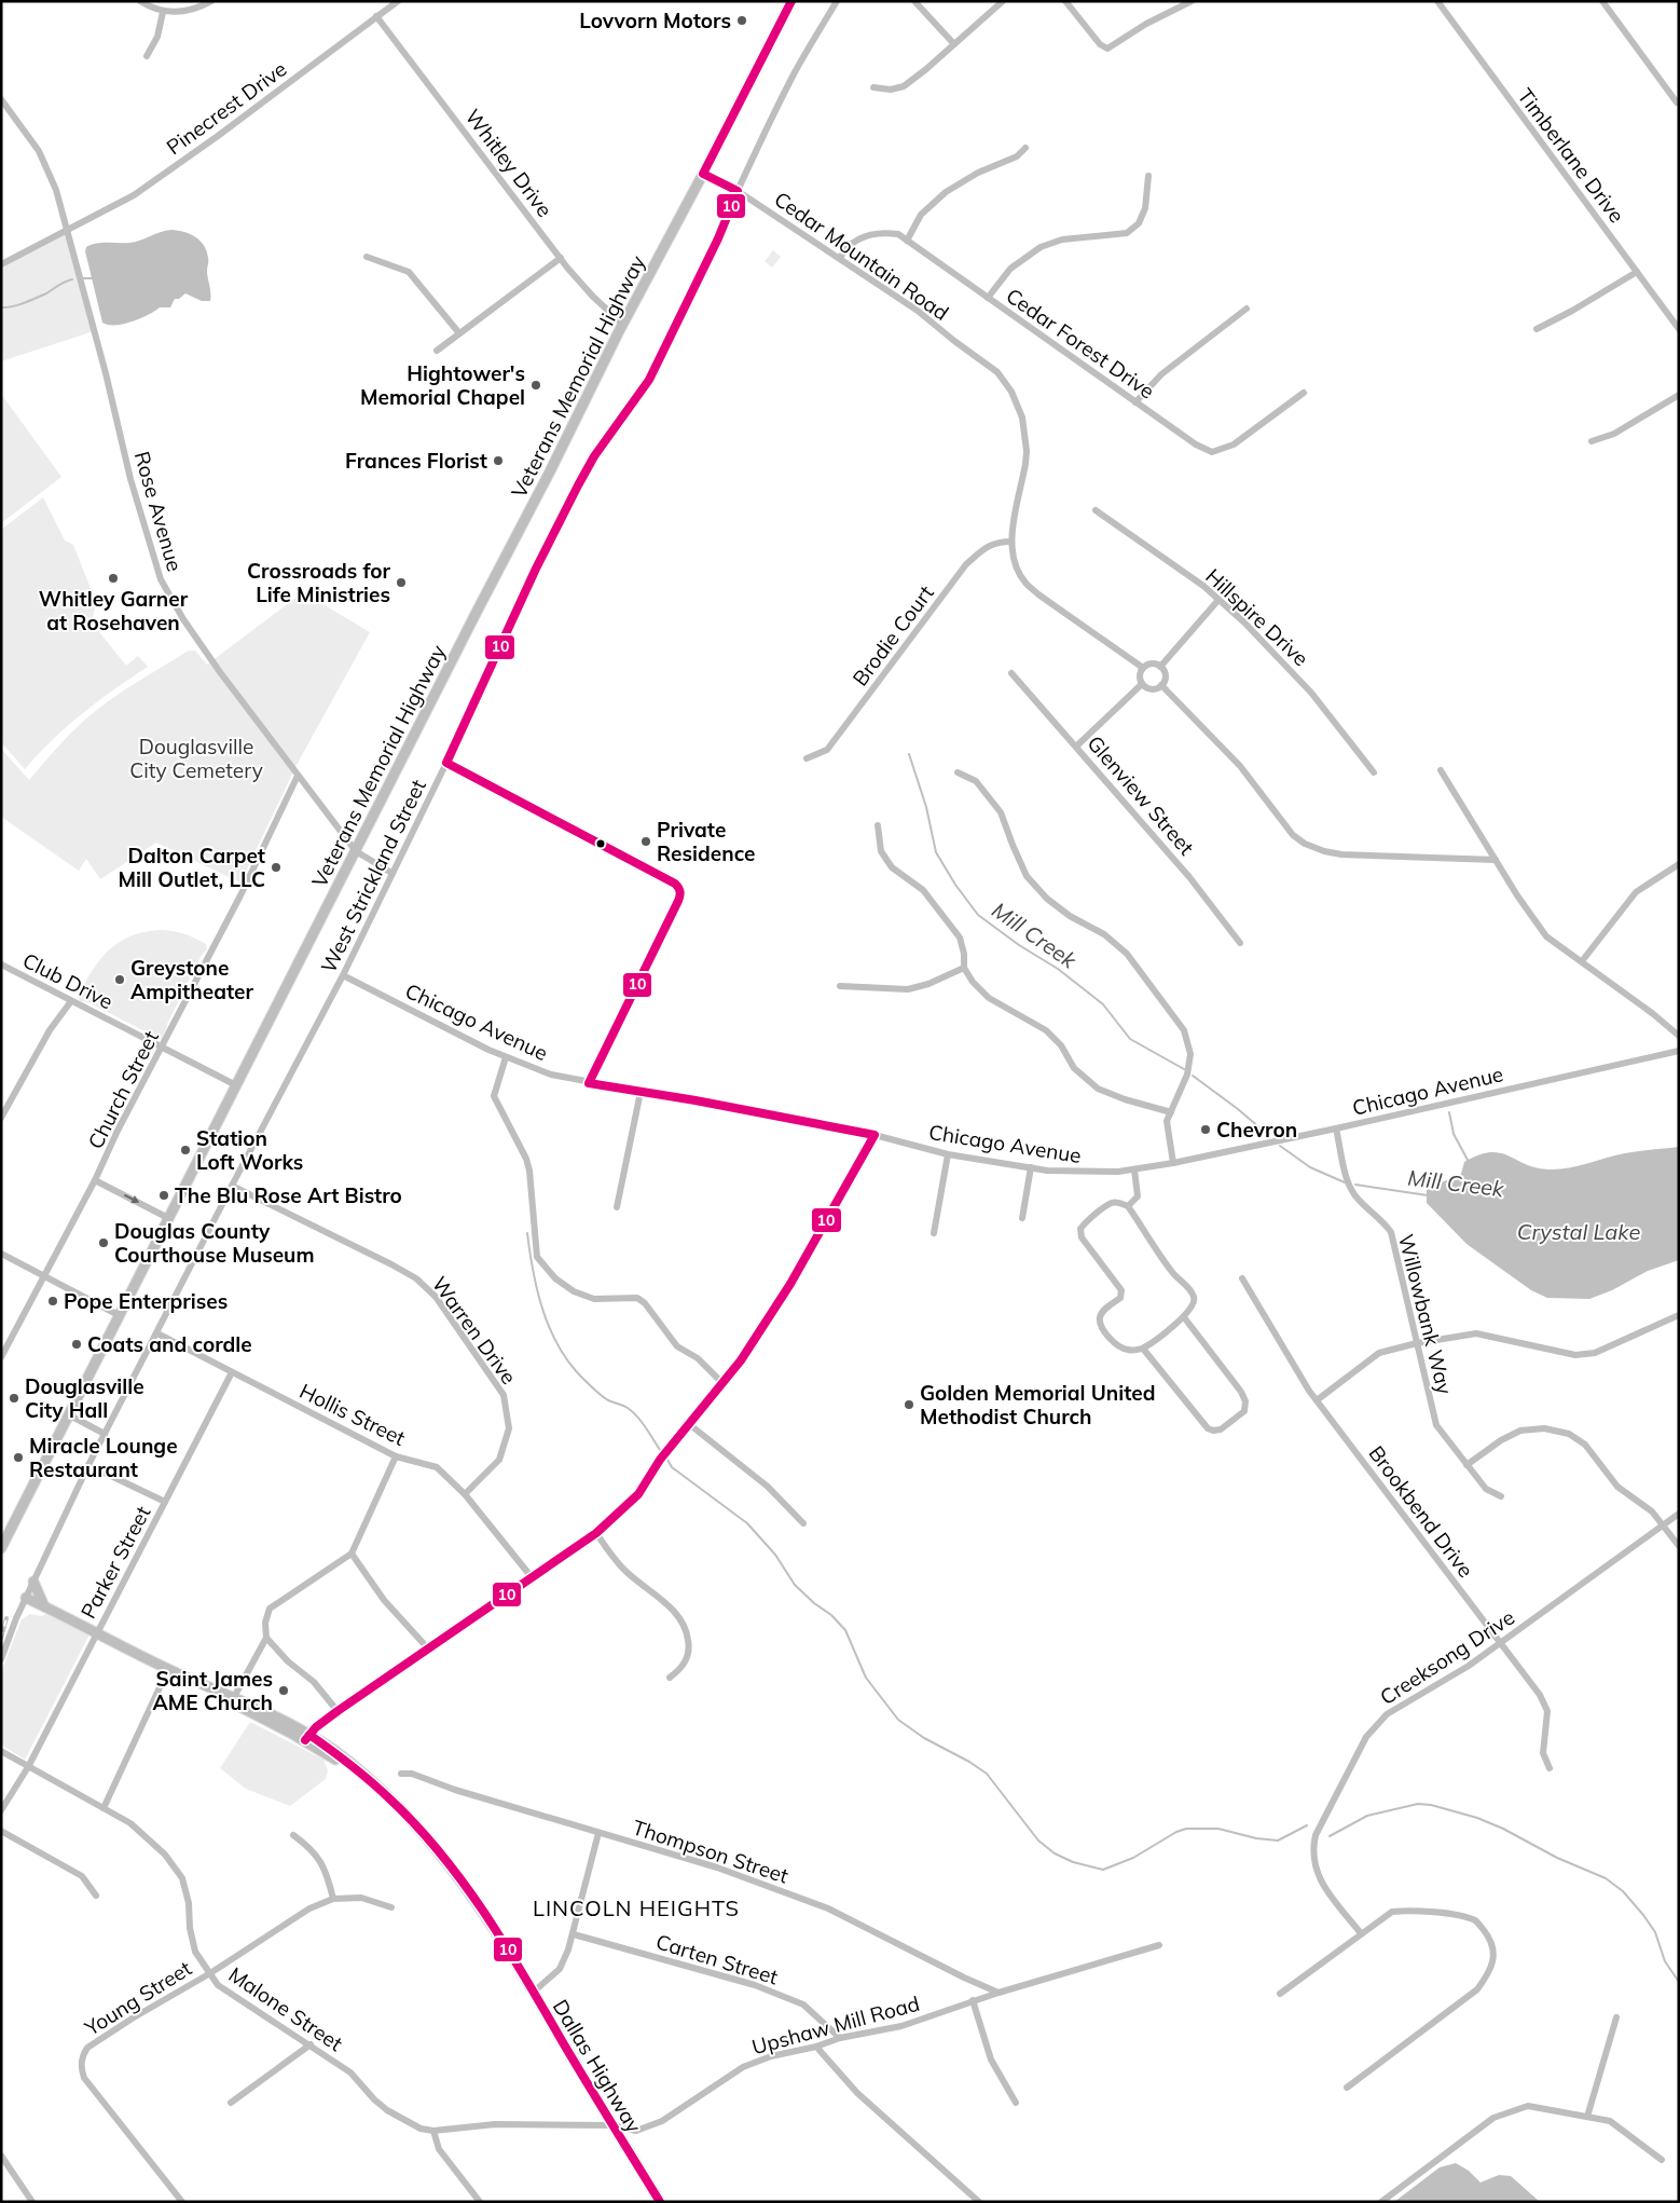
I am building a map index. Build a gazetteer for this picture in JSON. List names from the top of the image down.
{
  "streets": {
    "main road": ["Veterans Memorial Highway", "Dallas Highway"],
    "street": [
      "Pinecrest Drive",
      "Timberlane Drive",
      "Whitley Drive",
      "Cedar Mountain Road",
      "Cedar Forest Drive",
      "Rose Avenue",
      "Hillspire Drive",
      "Brodie Court",
      "Glenview Street",
      "West Strickland Street",
      "Club Drive",
      "Chicago Avenue",
      "Church Street",
      "Willowbank Way",
      "Warren Drive",
      "Hollis Street",
      "Brookbend Drive",
      "Parker Street",
      "Creeksong Drive",
      "Thompson Street",
      "Carten Street",
      "Young Street",
      "Malone Street",
      "Upshaw Mill Road"
    ]
  },
  "crossings": [
    ["Pinecrest Drive", "Whitley Drive"],
    ["Pinecrest Drive", "Rose Avenue"],
    ["Whitley Drive", "Veterans Memorial Highway"],
    ["Cedar Mountain Road", "Cedar Forest Drive"],
    ["Cedar Mountain Road", "Veterans Memorial Highway"],
    ["Cedar Mountain Road", "Brodie Court"],
    ["Cedar Mountain Road", "West Strickland Street"],
    ["Veterans Memorial Highway", "Rose Avenue"],
    ["Veterans Memorial Highway", "Club Drive"],
    ["Rose Avenue", "West Strickland Street"],
    ["Rose Avenue", "Church Street"],
    ["West Strickland Street", "Chicago Avenue"],
    ["West Strickland Street", "Warren Drive"],
    ["West Strickland Street", "Hollis Street"],
    ["West Strickland Street", "Dallas Highway"],
    ["Club Drive", "Church Street"],
    ["Chicago Avenue", "Willowbank Way"],
    ["Warren Drive", "Hollis Street"],
    ["Hollis Street", "Parker Street"],
    ["Brookbend Drive", "Creeksong Drive"],
    ["Parker Street", "Malone Street"],
    ["Parker Street", "Dallas Highway"],
    ["Thompson Street", "Upshaw Mill Road"],
    ["Carten Street", "Upshaw Mill Road"],
    ["Young Street", "Malone Street"],
    ["Malone Street", "Upshaw Mill Road"],
    ["Upshaw Mill Road", "Dallas Highway"]
  ],
  "districts": ["LINCOLN HEIGHTS"],
  "water": ["Mill Creek", "Crystal Lake"],
  "parks": ["Douglasville City Cemetery"],
  "places": [
    "Lovvorn Motors",
    "Hightower's Memorial Chapel",
    "Frances Florist",
    "Whitley Garner at Rosehaven",
    "Crossroads for Life Ministries",
    "Private Residence",
    "Dalton Carpet Mill Outlet, LLC",
    "Greystone Ampitheater",
    "Chevron",
    "Station Loft Works",
    "The Blu Rose Art Bistro",
    "Douglas County Courthouse Museum",
    "Pope Enterprises",
    "Coats and cordle",
    "Douglasville City Hall",
    "Golden Memorial United Methodist Church",
    "Miracle Lounge Restaurant",
    "Saint James AME Church"
  ],
  "lines": ["transit line 10"]
}
